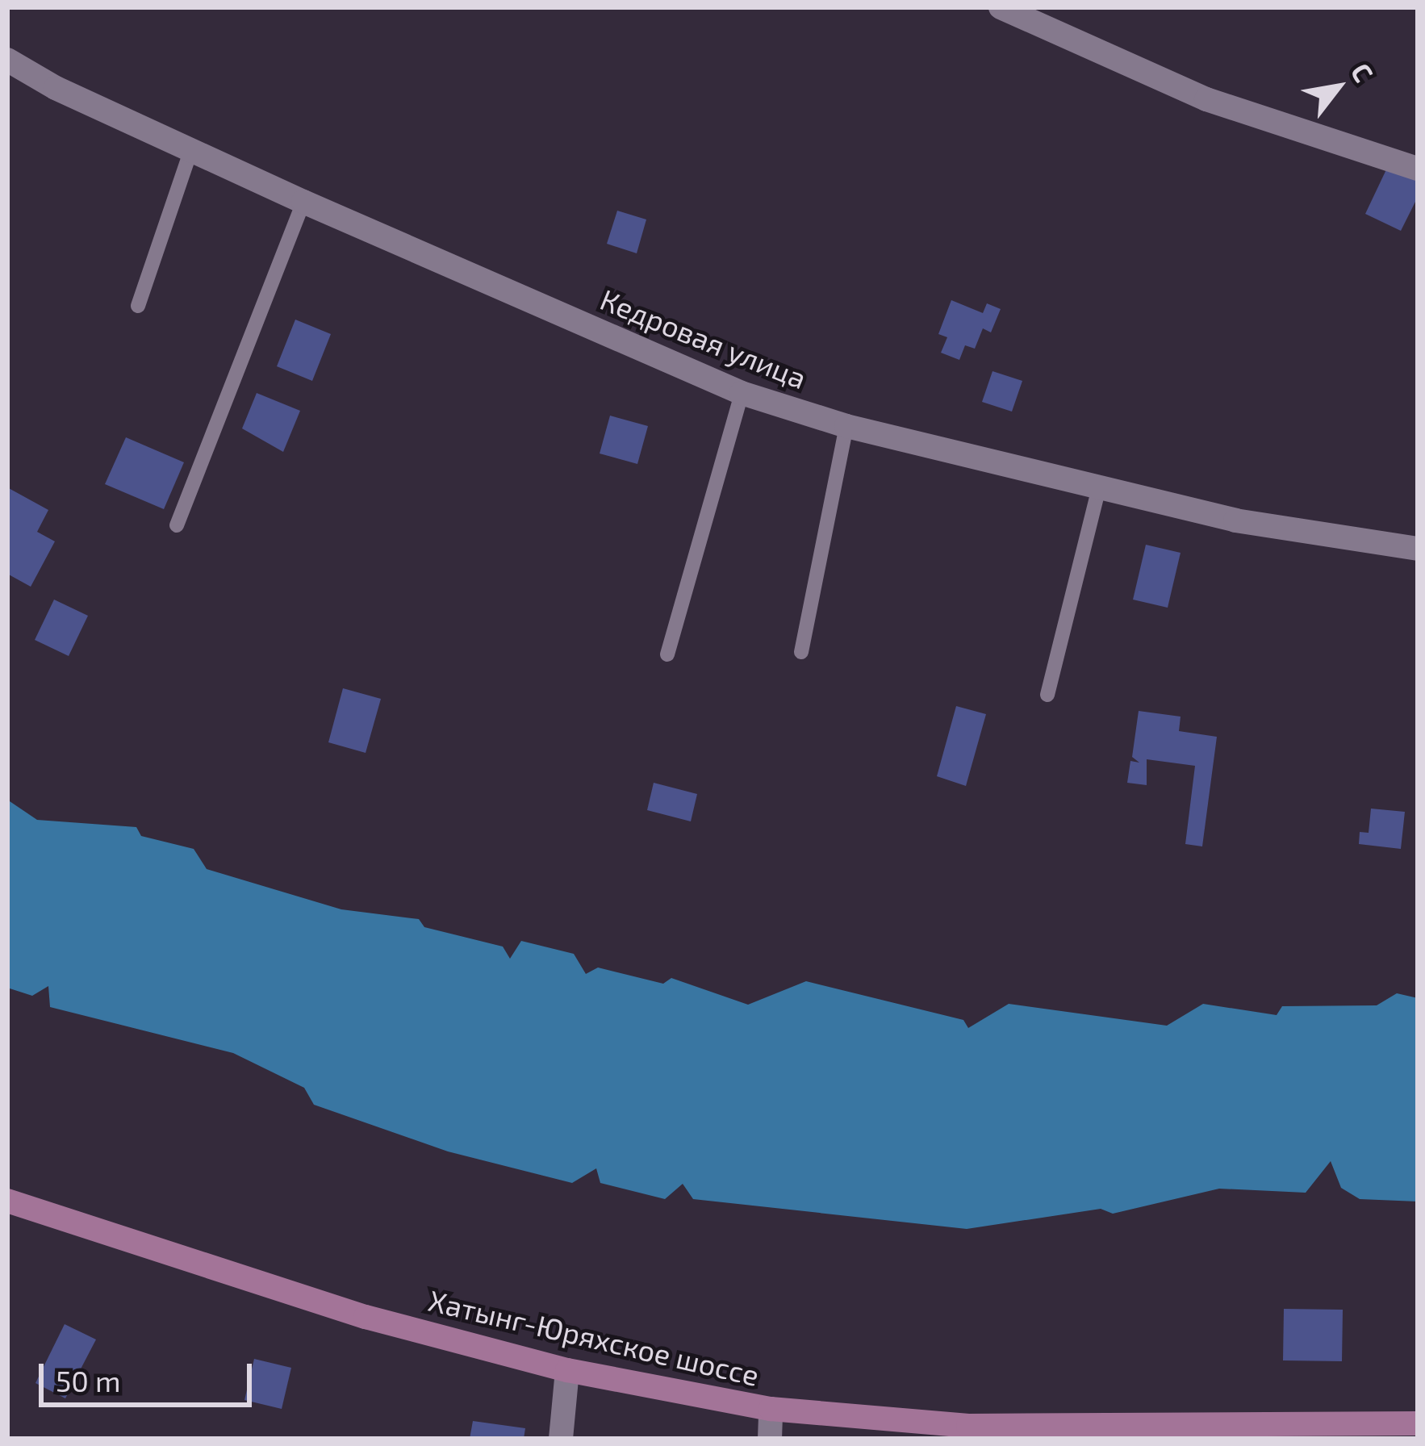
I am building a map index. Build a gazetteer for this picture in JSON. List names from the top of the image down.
{
  "streets": {
    "main road": ["Хатынг-Юряхское шоссе"],
    "street": ["Кедровая улица"]
  },
  "scale_bar": "50 m",
  "north": "top right"
}
